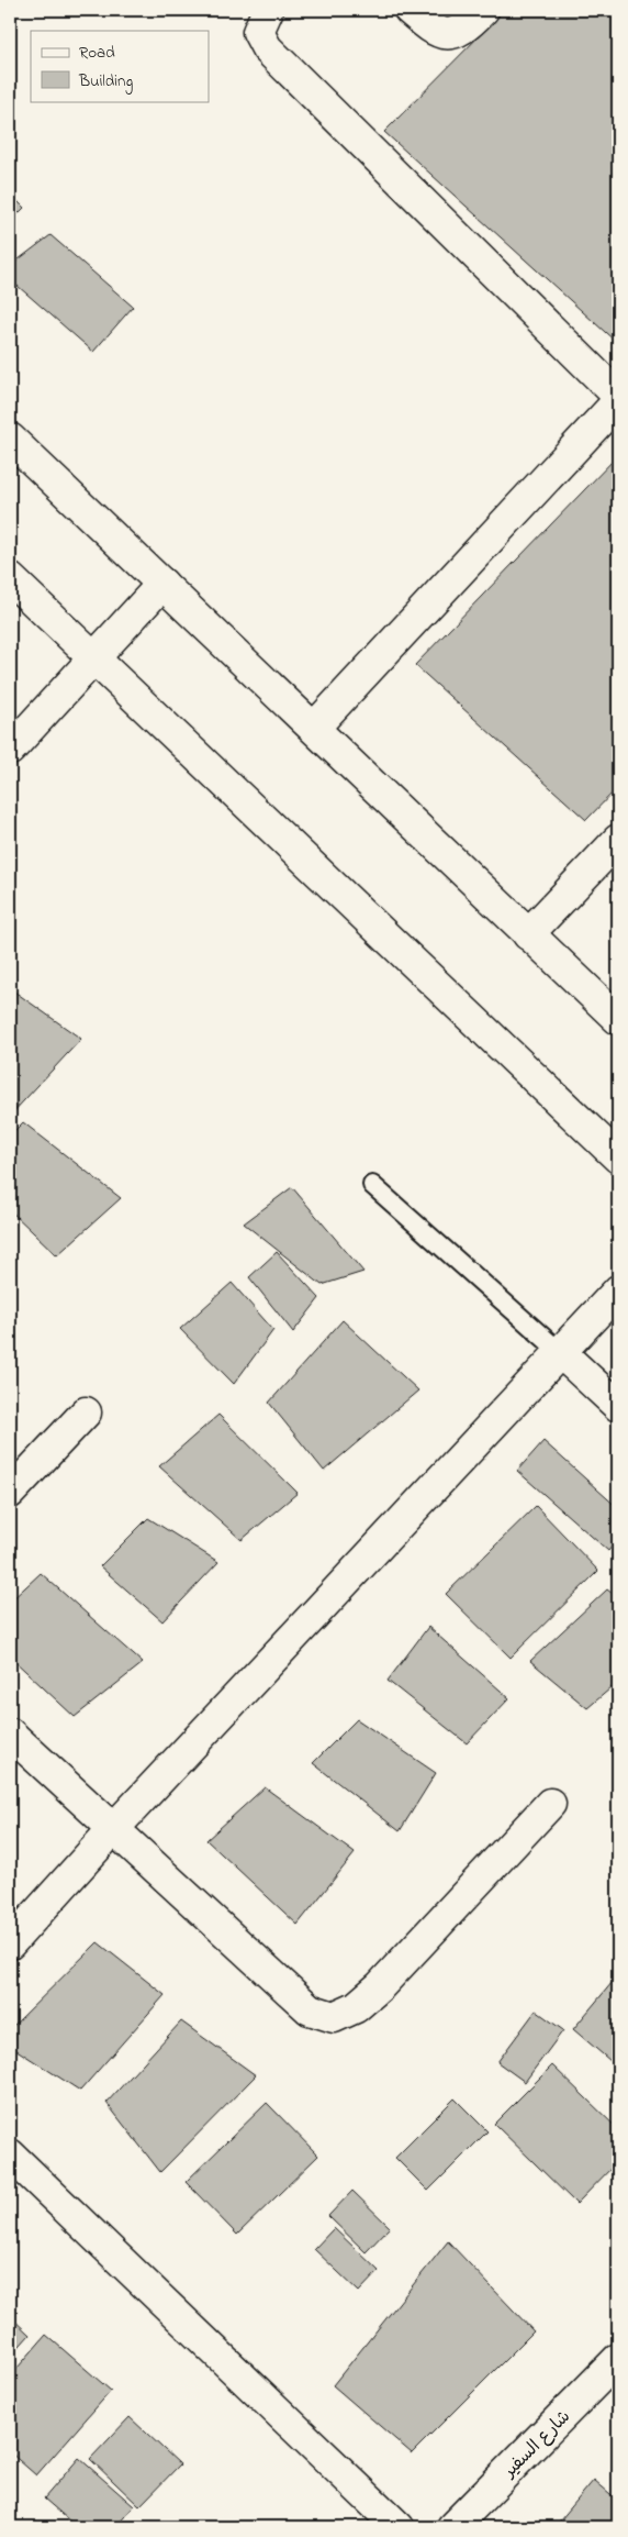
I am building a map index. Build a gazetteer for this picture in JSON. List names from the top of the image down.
{
  "streets": {
    "street": ["شارع السفير"]
  },
  "legend": ["Road", "Building"]
}
